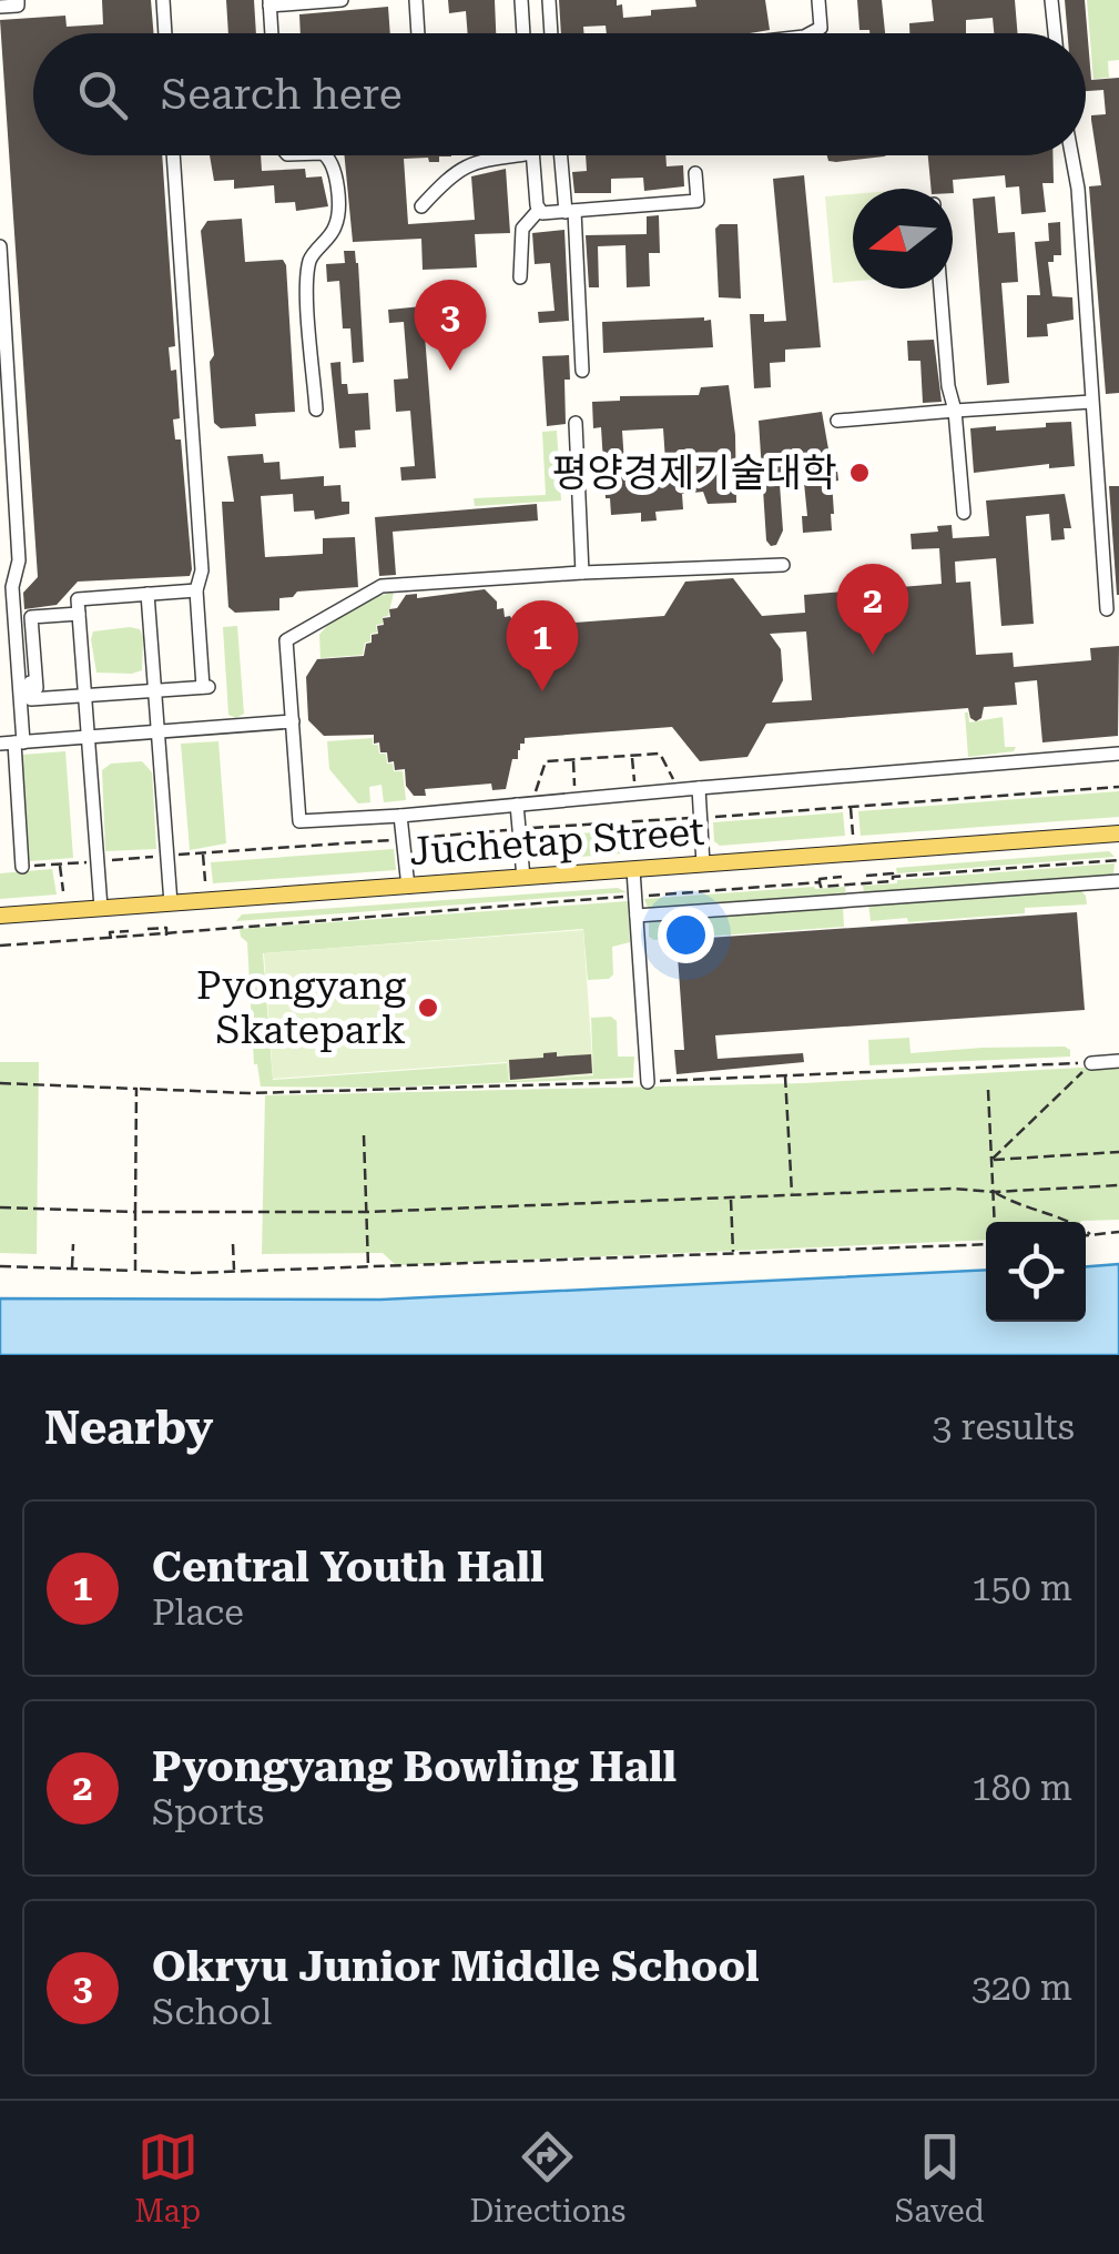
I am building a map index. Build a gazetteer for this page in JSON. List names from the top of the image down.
{
  "streets": {
    "main road": ["Juchetap Street"]
  },
  "places": ["평양경제기술대학", "Pyongyang Skatepark"],
  "north": "left",
  "page": {
    "search": "Search here",
    "pins": ["3", "2", "1"],
    "heading": ["Nearby", "3 results"],
    "list": [
      {
        "mark": "1",
        "name": "Central Youth Hall",
        "note": "Place",
        "value": "150 m"
      },
      {
        "mark": "2",
        "name": "Pyongyang Bowling Hall",
        "note": "Sports",
        "value": "180 m"
      },
      {
        "mark": "3",
        "name": "Okryu Junior Middle School",
        "note": "School",
        "value": "320 m"
      }
    ],
    "nav": ["Map", "Directions", "Saved"]
  }
}
